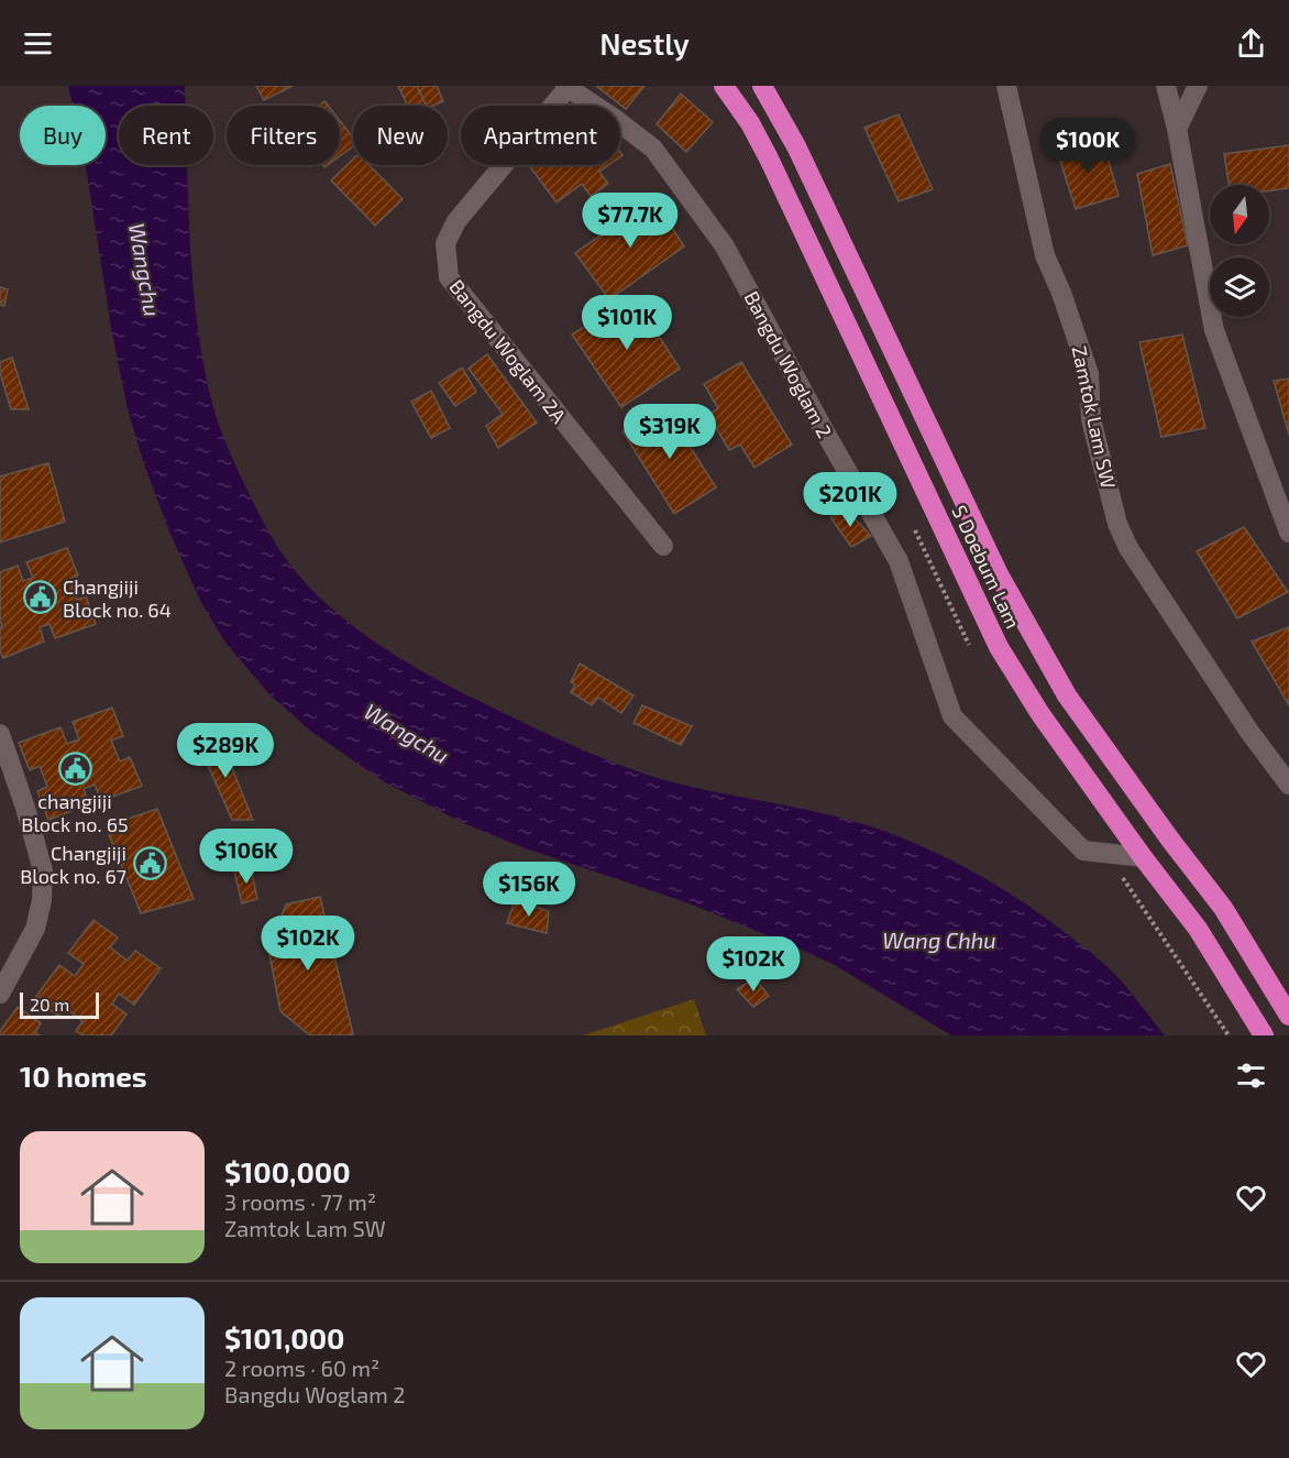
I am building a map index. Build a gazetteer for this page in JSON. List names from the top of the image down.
{
  "streets": {
    "highway": ["S Doebum Lam"],
    "street": ["Bangdu Woglam 2A", "Bangdu Woglam 2", "Zamtok Lam SW"]
  },
  "crossings": [
    ["Bangdu Woglam 2A", "Bangdu Woglam 2"],
    ["Bangdu Woglam 2", "S Doebum Lam"]
  ],
  "water": ["Wangchu", "Wang Chhu"],
  "places": {
    "public building": ["Changjiji Block no. 64", "changjiji Block no. 65", "Changjiji Block no. 67"]
  },
  "scale_bar": "20 m",
  "north": "bottom",
  "page": {
    "header": "Nestly",
    "chip": [
      "Buy",
      "Rent",
      "Filters",
      "New",
      "Apartment"
    ],
    "price": [
      "$100K",
      "$77.7K",
      "$101K",
      "$319K",
      "$201K",
      "$289K",
      "$106K",
      "$156K",
      "$102K",
      "$102K"
    ],
    "scale": "20 m",
    "heading": "10 homes",
    "list": [
      {
        "name": "$100,000",
        "note": "3 rooms · 77 m² · Zamtok Lam SW"
      },
      {
        "name": "$101,000",
        "note": "2 rooms · 60 m² · Bangdu Woglam 2"
      }
    ]
  }
}
